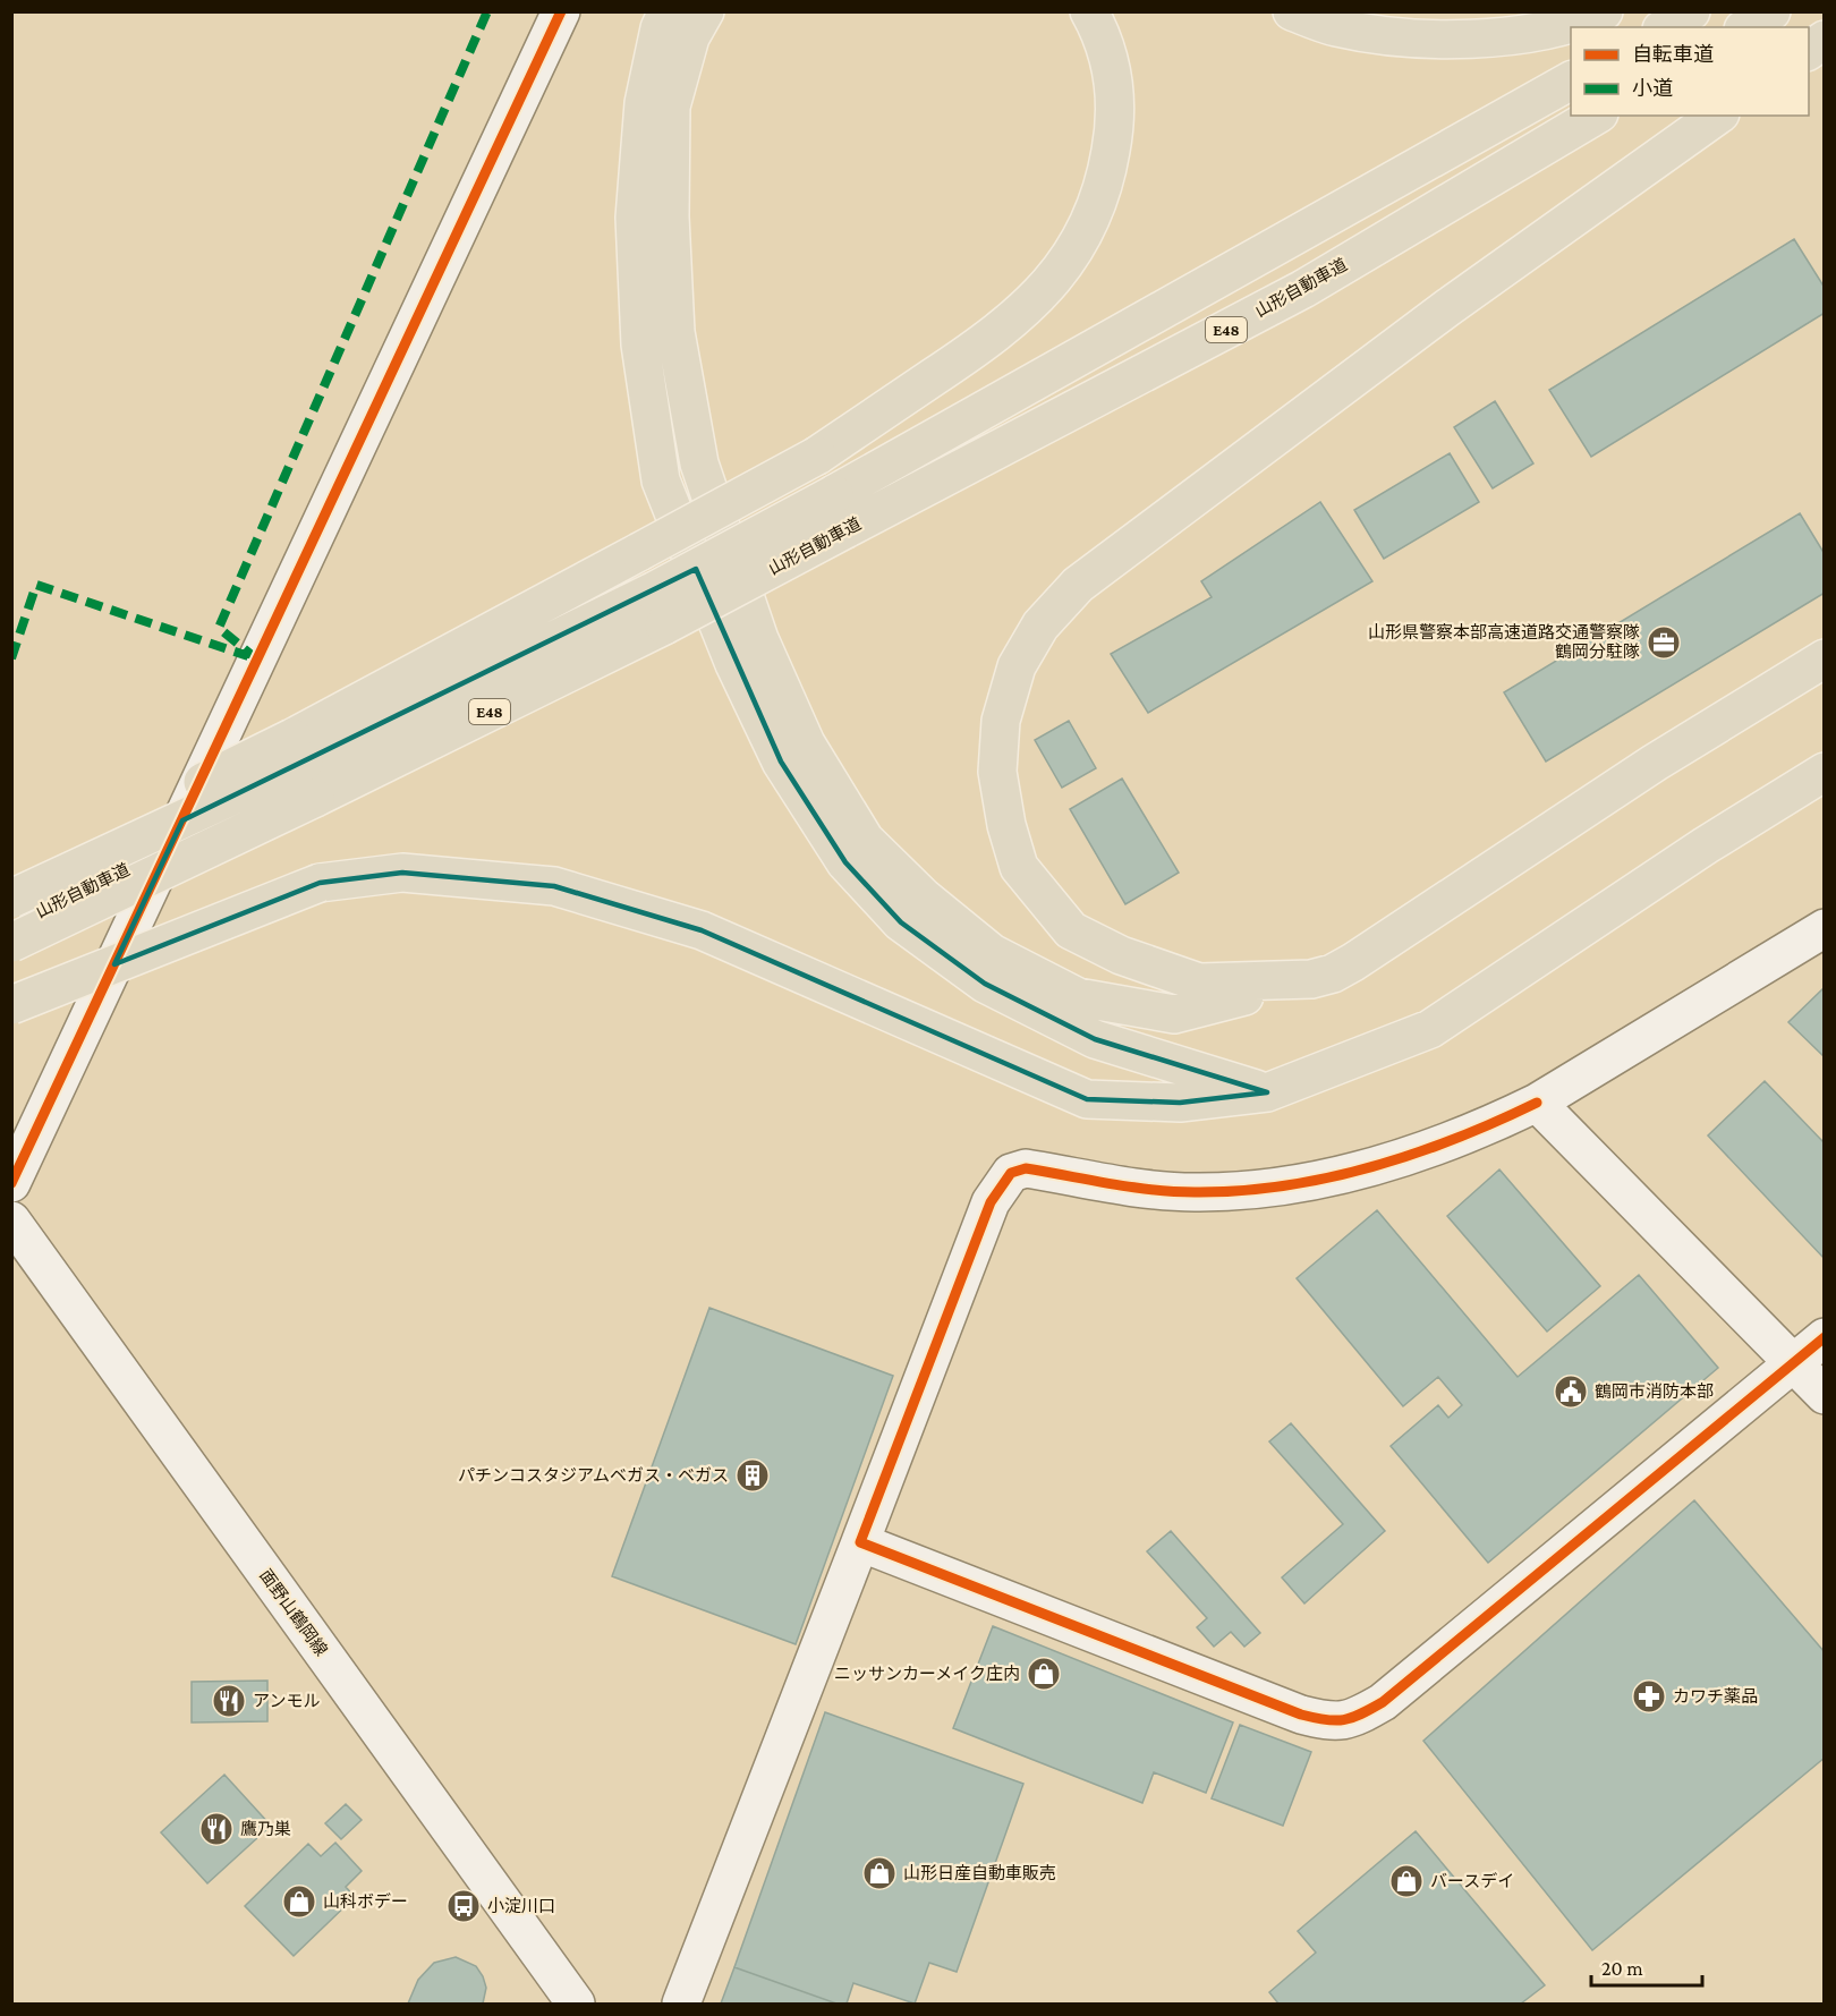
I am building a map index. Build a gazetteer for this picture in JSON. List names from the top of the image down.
{
  "streets": {
    "highway": ["山形自動車道", "E48"],
    "street": ["面野山鶴岡線"]
  },
  "places": {
    "office": ["山形県警察本部高速道路交通警察隊 鶴岡分駐隊"],
    "public building": ["鶴岡市消防本部"],
    "building": ["パチンコスタジアムベガス・ベガス"],
    "shop": [
      "ニッサンカーメイク庄内",
      "山形日産自動車販売",
      "バースデイ",
      "山科ボデー"
    ],
    "pharmacy": ["カワチ薬品"],
    "restaurant": ["アンモル", "鷹乃巣"],
    "bus stop": ["小淀川口"]
  },
  "legend": ["自転車道", "小道"],
  "scale_bar": "20 m"
}
